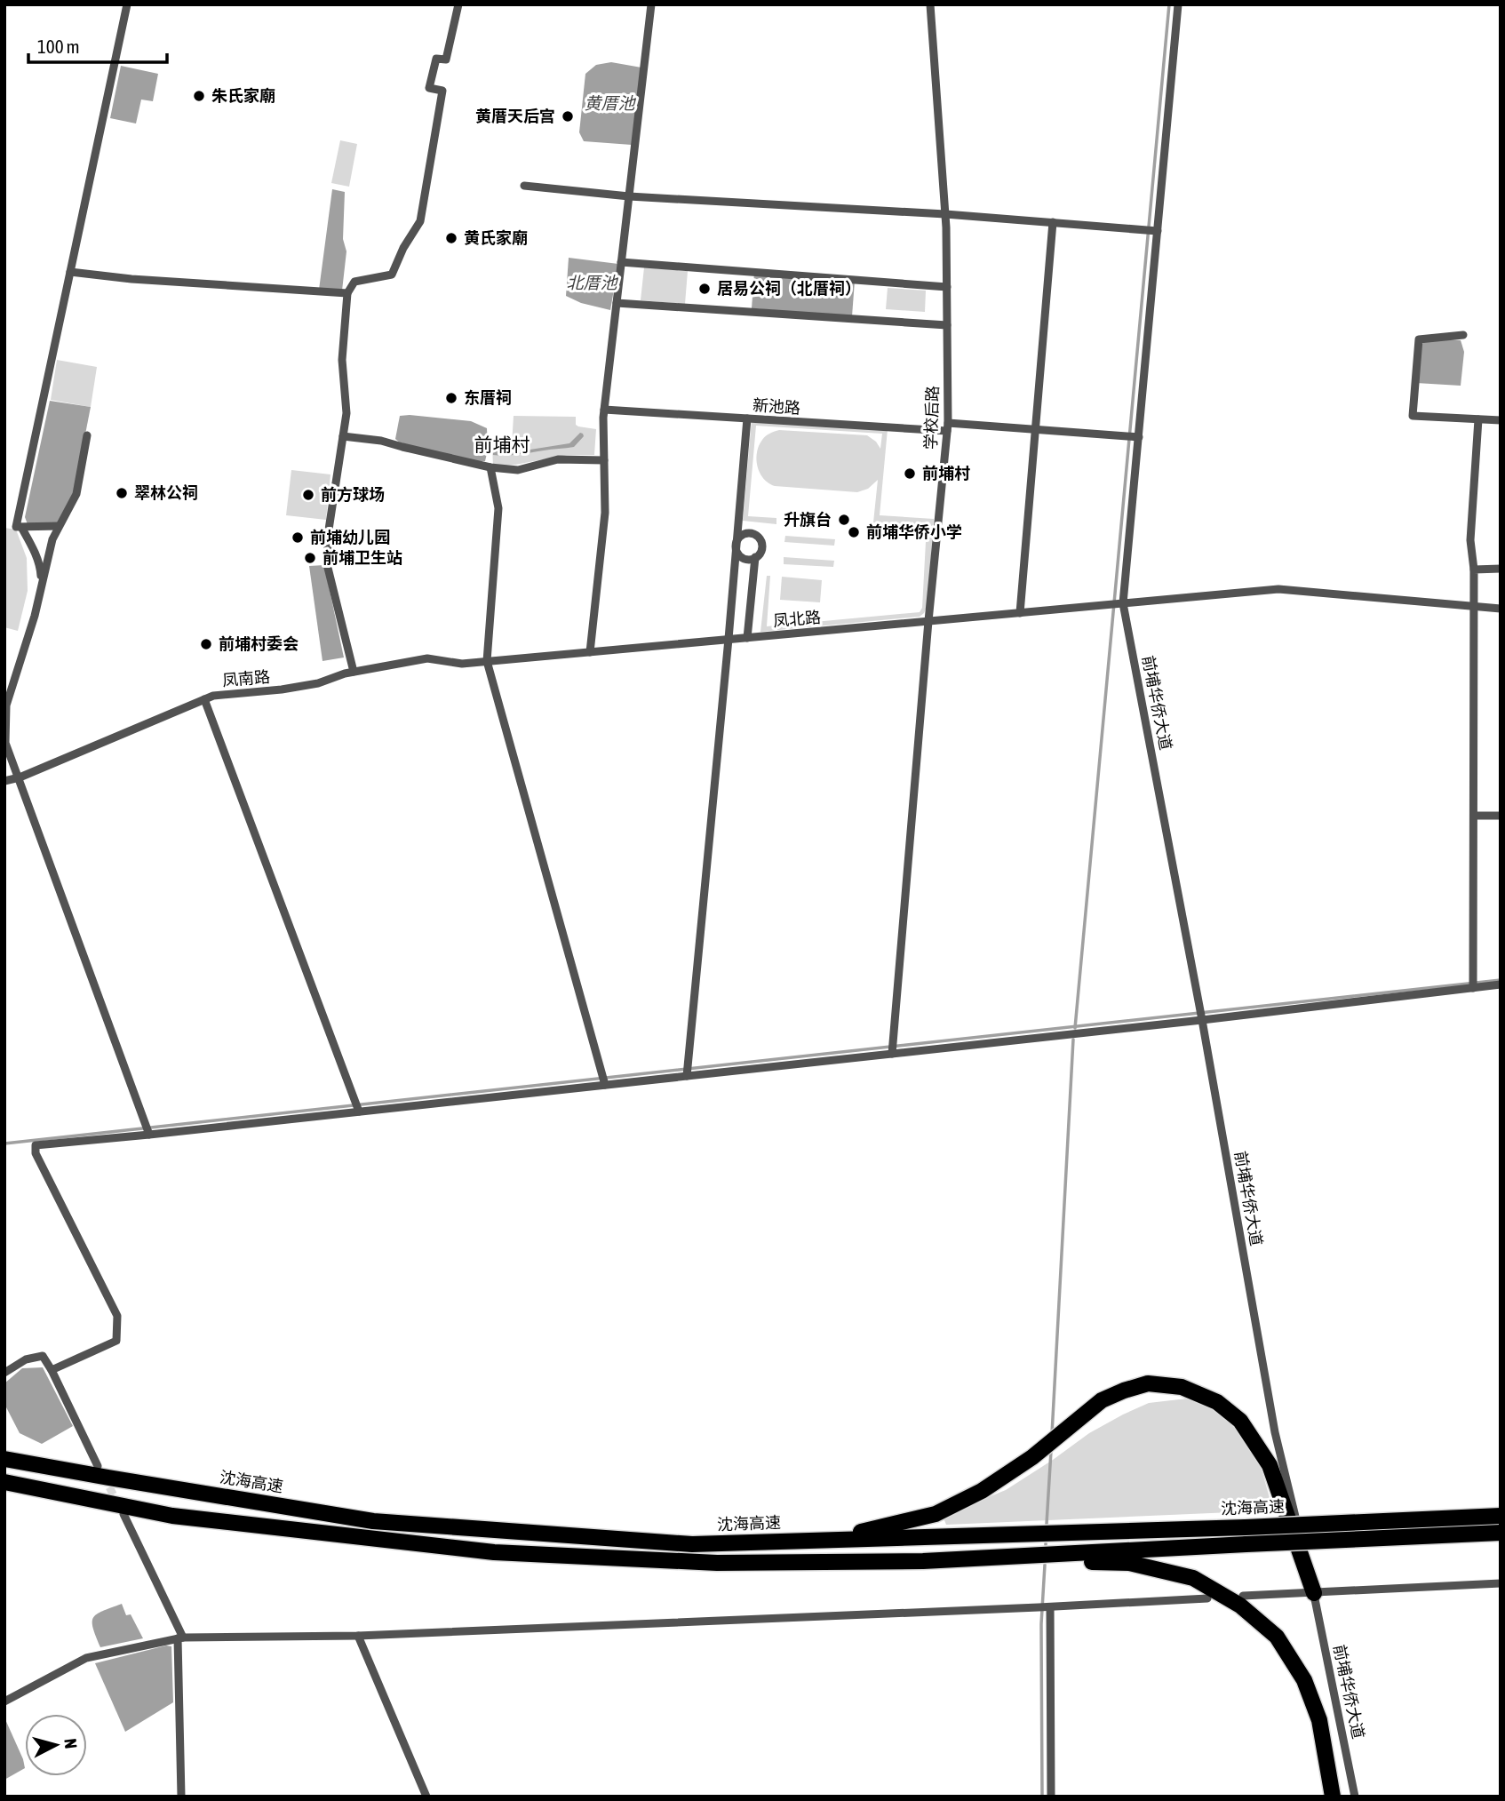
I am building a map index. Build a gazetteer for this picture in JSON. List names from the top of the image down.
{
  "streets": {
    "highway": ["沈海高速"],
    "street": [
      "新池路",
      "学校后路",
      "凤北路",
      "凤南路",
      "前埔华侨大道"
    ]
  },
  "crossings": [
    ["新池路", "学校后路"],
    ["新池路", "前埔华侨大道"],
    ["学校后路", "凤北路"],
    ["凤北路", "凤南路"],
    ["凤北路", "前埔华侨大道"]
  ],
  "districts": ["前埔村"],
  "water": ["黄厝池", "北厝池"],
  "places": [
    "朱氏家廟",
    "黄厝天后宫",
    "黄氏家廟",
    "居易公祠（北厝祠）",
    "东厝祠",
    "前埔村",
    "翠林公祠",
    "前方球场",
    "升旗台",
    "前埔华侨小学",
    "前埔幼儿园",
    "前埔卫生站",
    "前埔村委会"
  ],
  "scale_bar": "100 m",
  "north": "right"
}
